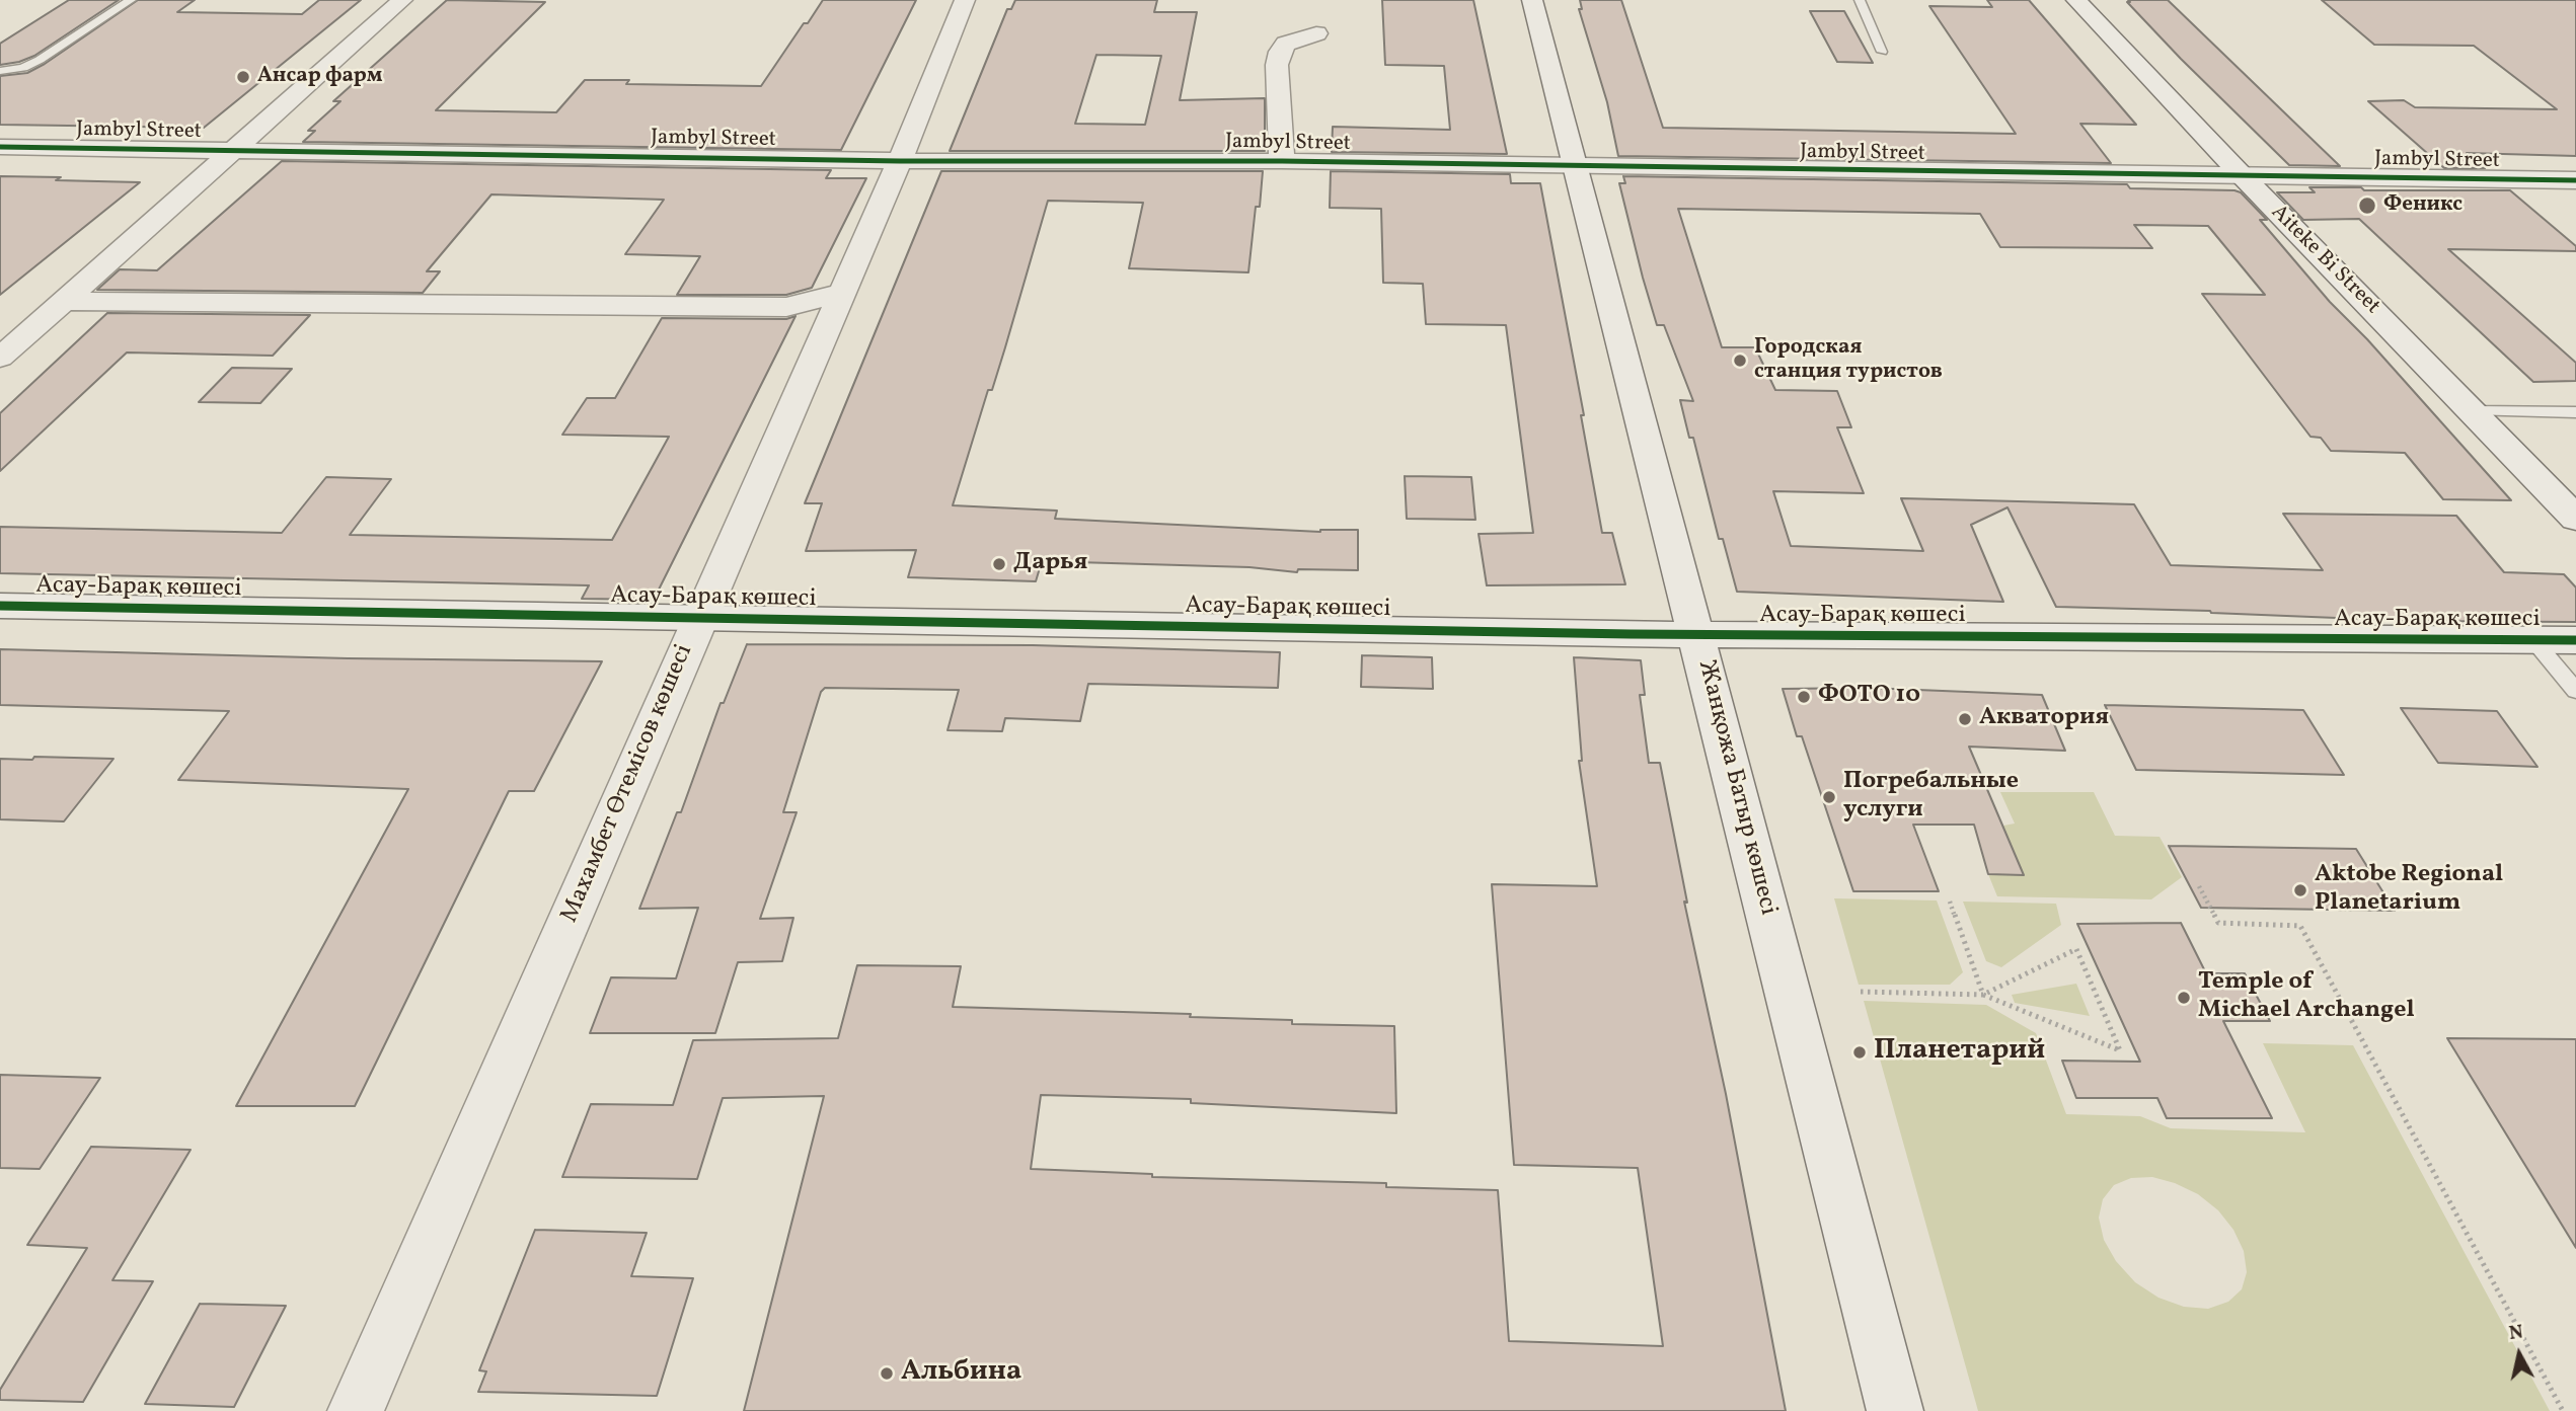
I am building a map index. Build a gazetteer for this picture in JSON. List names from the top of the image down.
{
  "streets": {
    "street": [
      "Jambyl Street",
      "Aiteke Bi Street",
      "Асау-Барақ көшесі",
      "Махамбет Өтемісов көшесі",
      "Жанқожа Батыр көшесі"
    ]
  },
  "crossings": [
    ["Jambyl Street", "Aiteke Bi Street"],
    ["Jambyl Street", "Махамбет Өтемісов көшесі"],
    ["Jambyl Street", "Жанқожа Батыр көшесі"],
    ["Асау-Барақ көшесі", "Махамбет Өтемісов көшесі"],
    ["Асау-Барақ көшесі", "Жанқожа Батыр көшесі"]
  ],
  "places": [
    "Ансар фарм",
    "Феникс",
    "Городская станция туристов",
    "Дарья",
    "ФОТО 10",
    "Акватория",
    "Погребальные услуги",
    "Aktobe Regional Planetarium",
    "Temple of Michael Archangel",
    "Планетарий",
    "Альбина"
  ],
  "north": "top"
}
